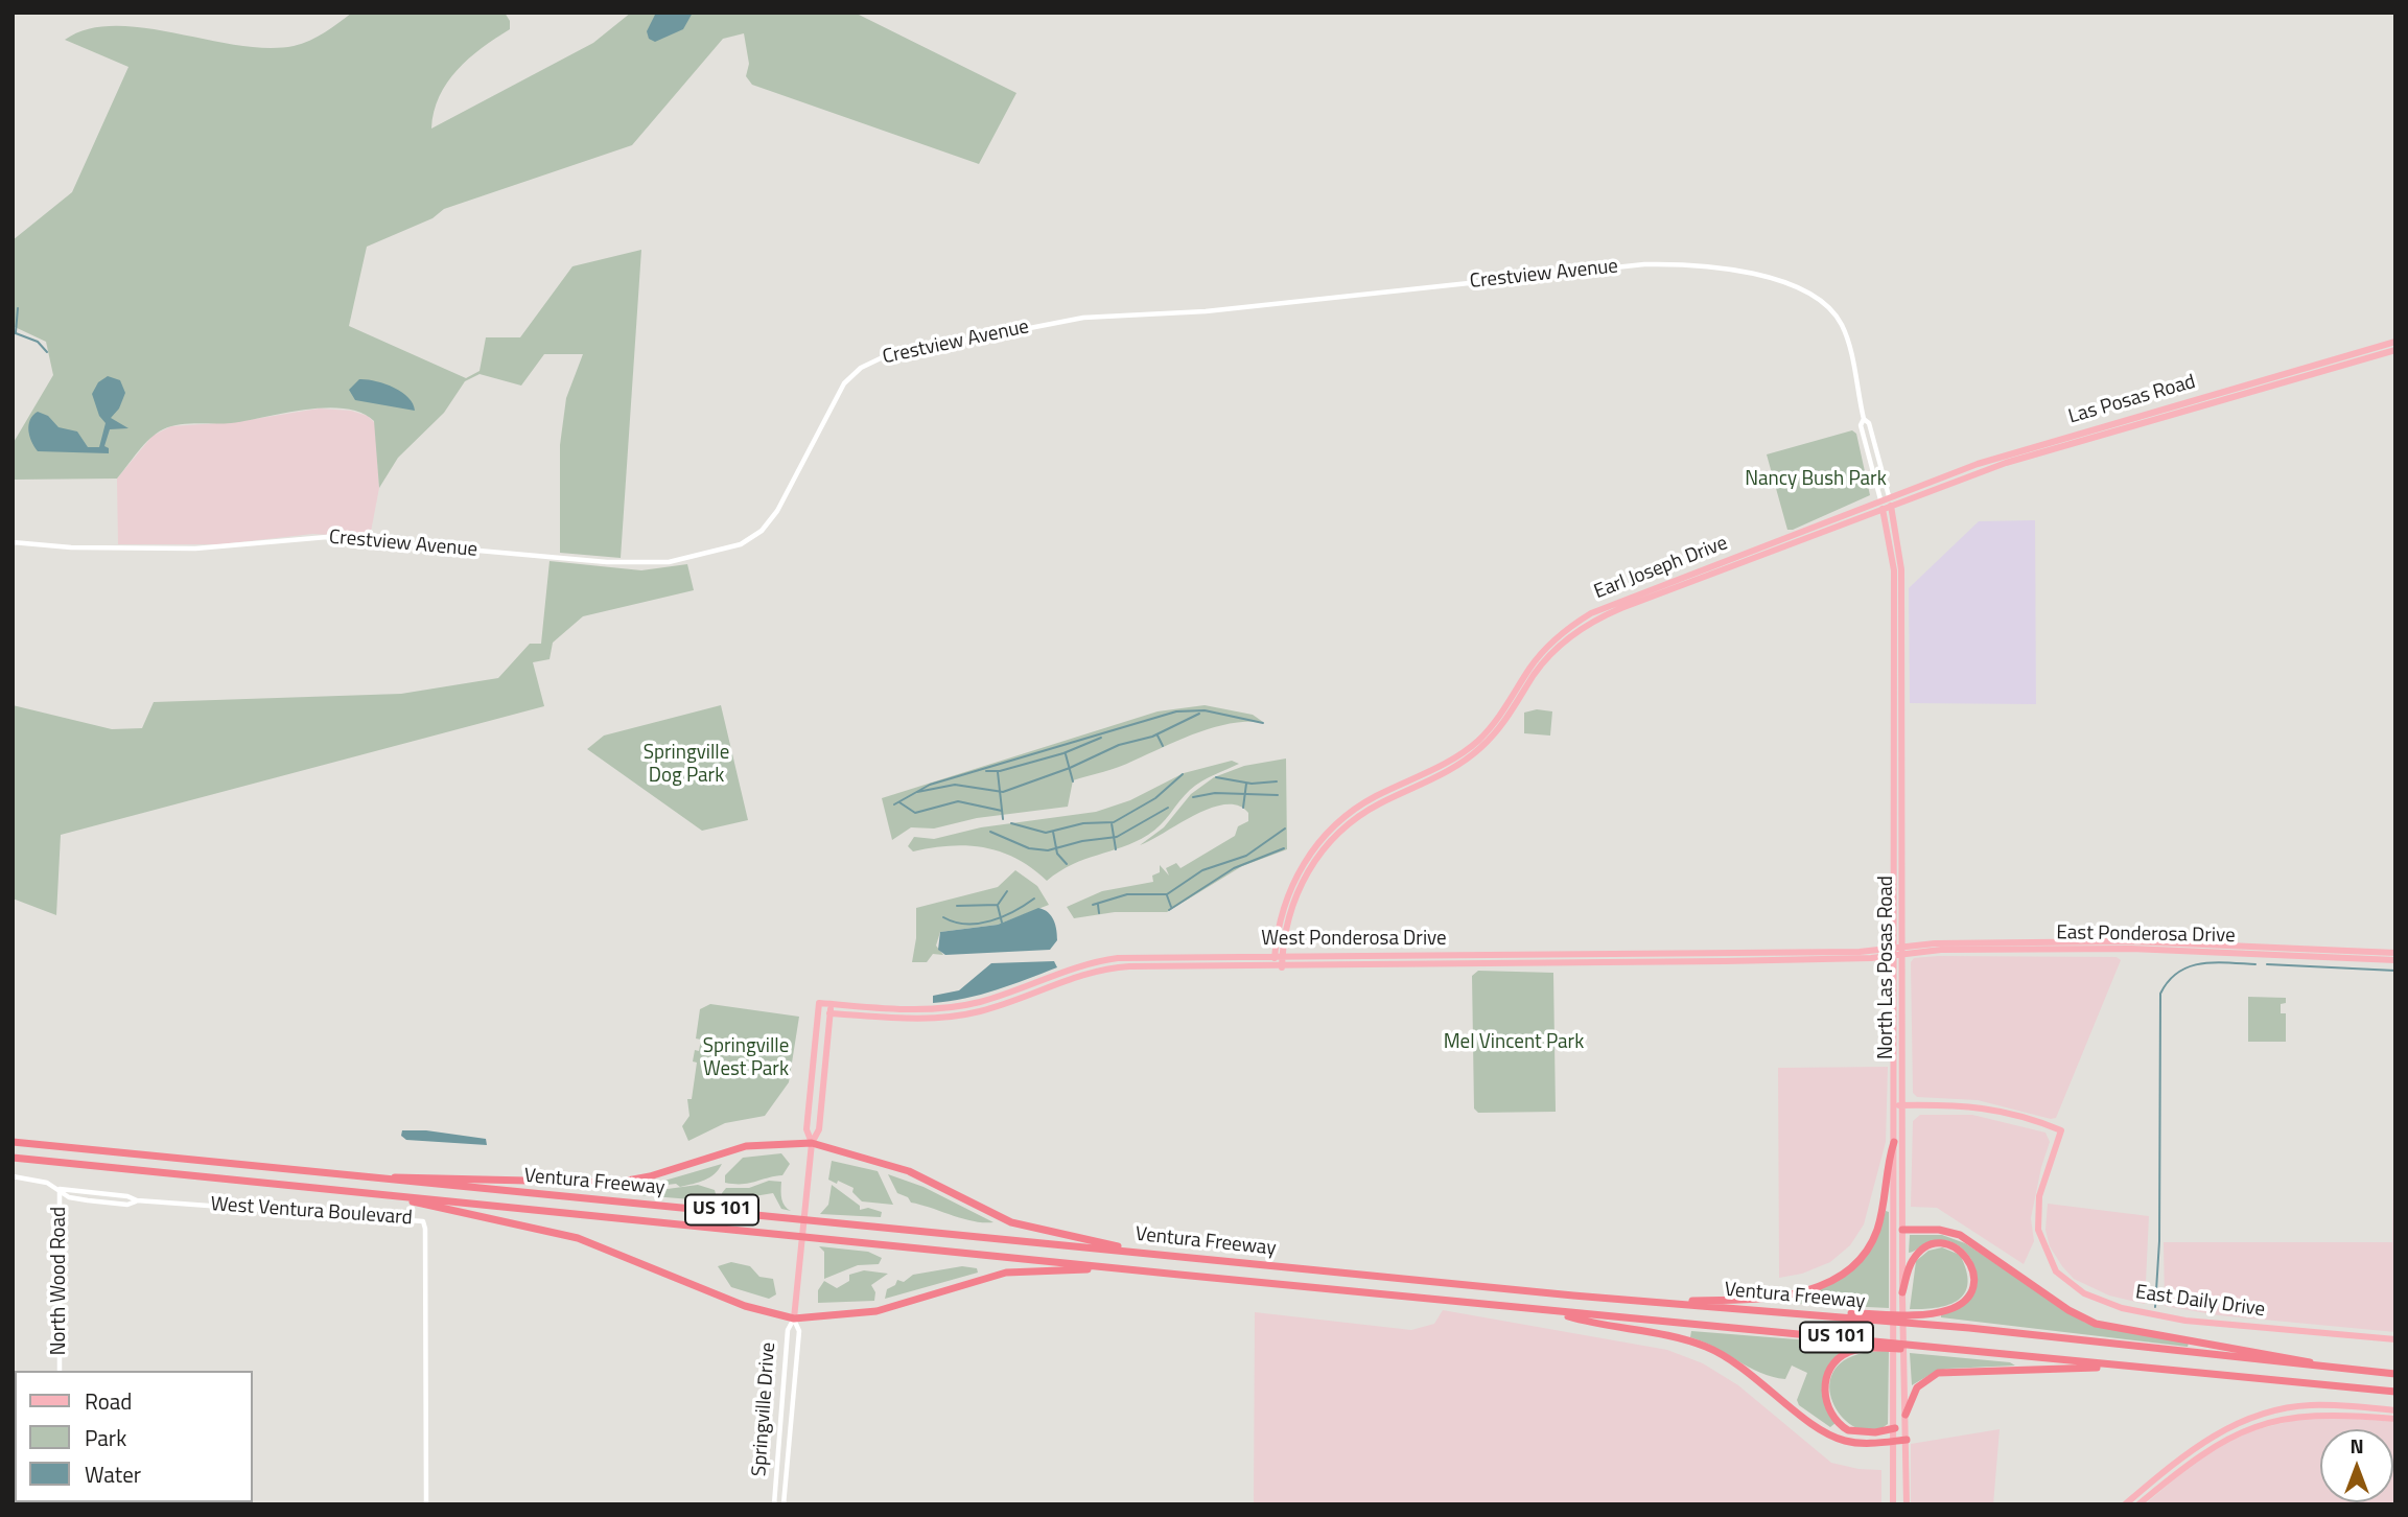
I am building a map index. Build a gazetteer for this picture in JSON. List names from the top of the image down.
{
  "streets": {
    "highway": ["Ventura Freeway", "US 101"],
    "main road": [
      "Las Posas Road",
      "Earl Joseph Drive",
      "East Ponderosa Drive",
      "West Ponderosa Drive",
      "North Las Posas Road",
      "East Daily Drive",
      "Springville Drive"
    ],
    "street": ["Crestview Avenue", "West Ventura Boulevard", "North Wood Road"]
  },
  "crossings": [
    ["Crestview Avenue", "Las Posas Road"],
    ["Crestview Avenue", "Earl Joseph Drive"],
    ["Crestview Avenue", "North Las Posas Road"],
    ["Las Posas Road", "Earl Joseph Drive"],
    ["Las Posas Road", "North Las Posas Road"],
    ["Earl Joseph Drive", "West Ponderosa Drive"],
    ["Earl Joseph Drive", "North Las Posas Road"],
    ["East Ponderosa Drive", "West Ponderosa Drive"],
    ["East Ponderosa Drive", "North Las Posas Road"],
    ["West Ponderosa Drive", "North Las Posas Road"],
    ["West Ponderosa Drive", "Springville Drive"],
    ["North Las Posas Road", "East Daily Drive"],
    ["West Ventura Boulevard", "North Wood Road"]
  ],
  "parks": [
    "Nancy Bush Park",
    "Springville Dog Park",
    "Mel Vincent Park",
    "Springville West Park"
  ],
  "legend": ["Road", "Park", "Water"],
  "north": "top"
}
